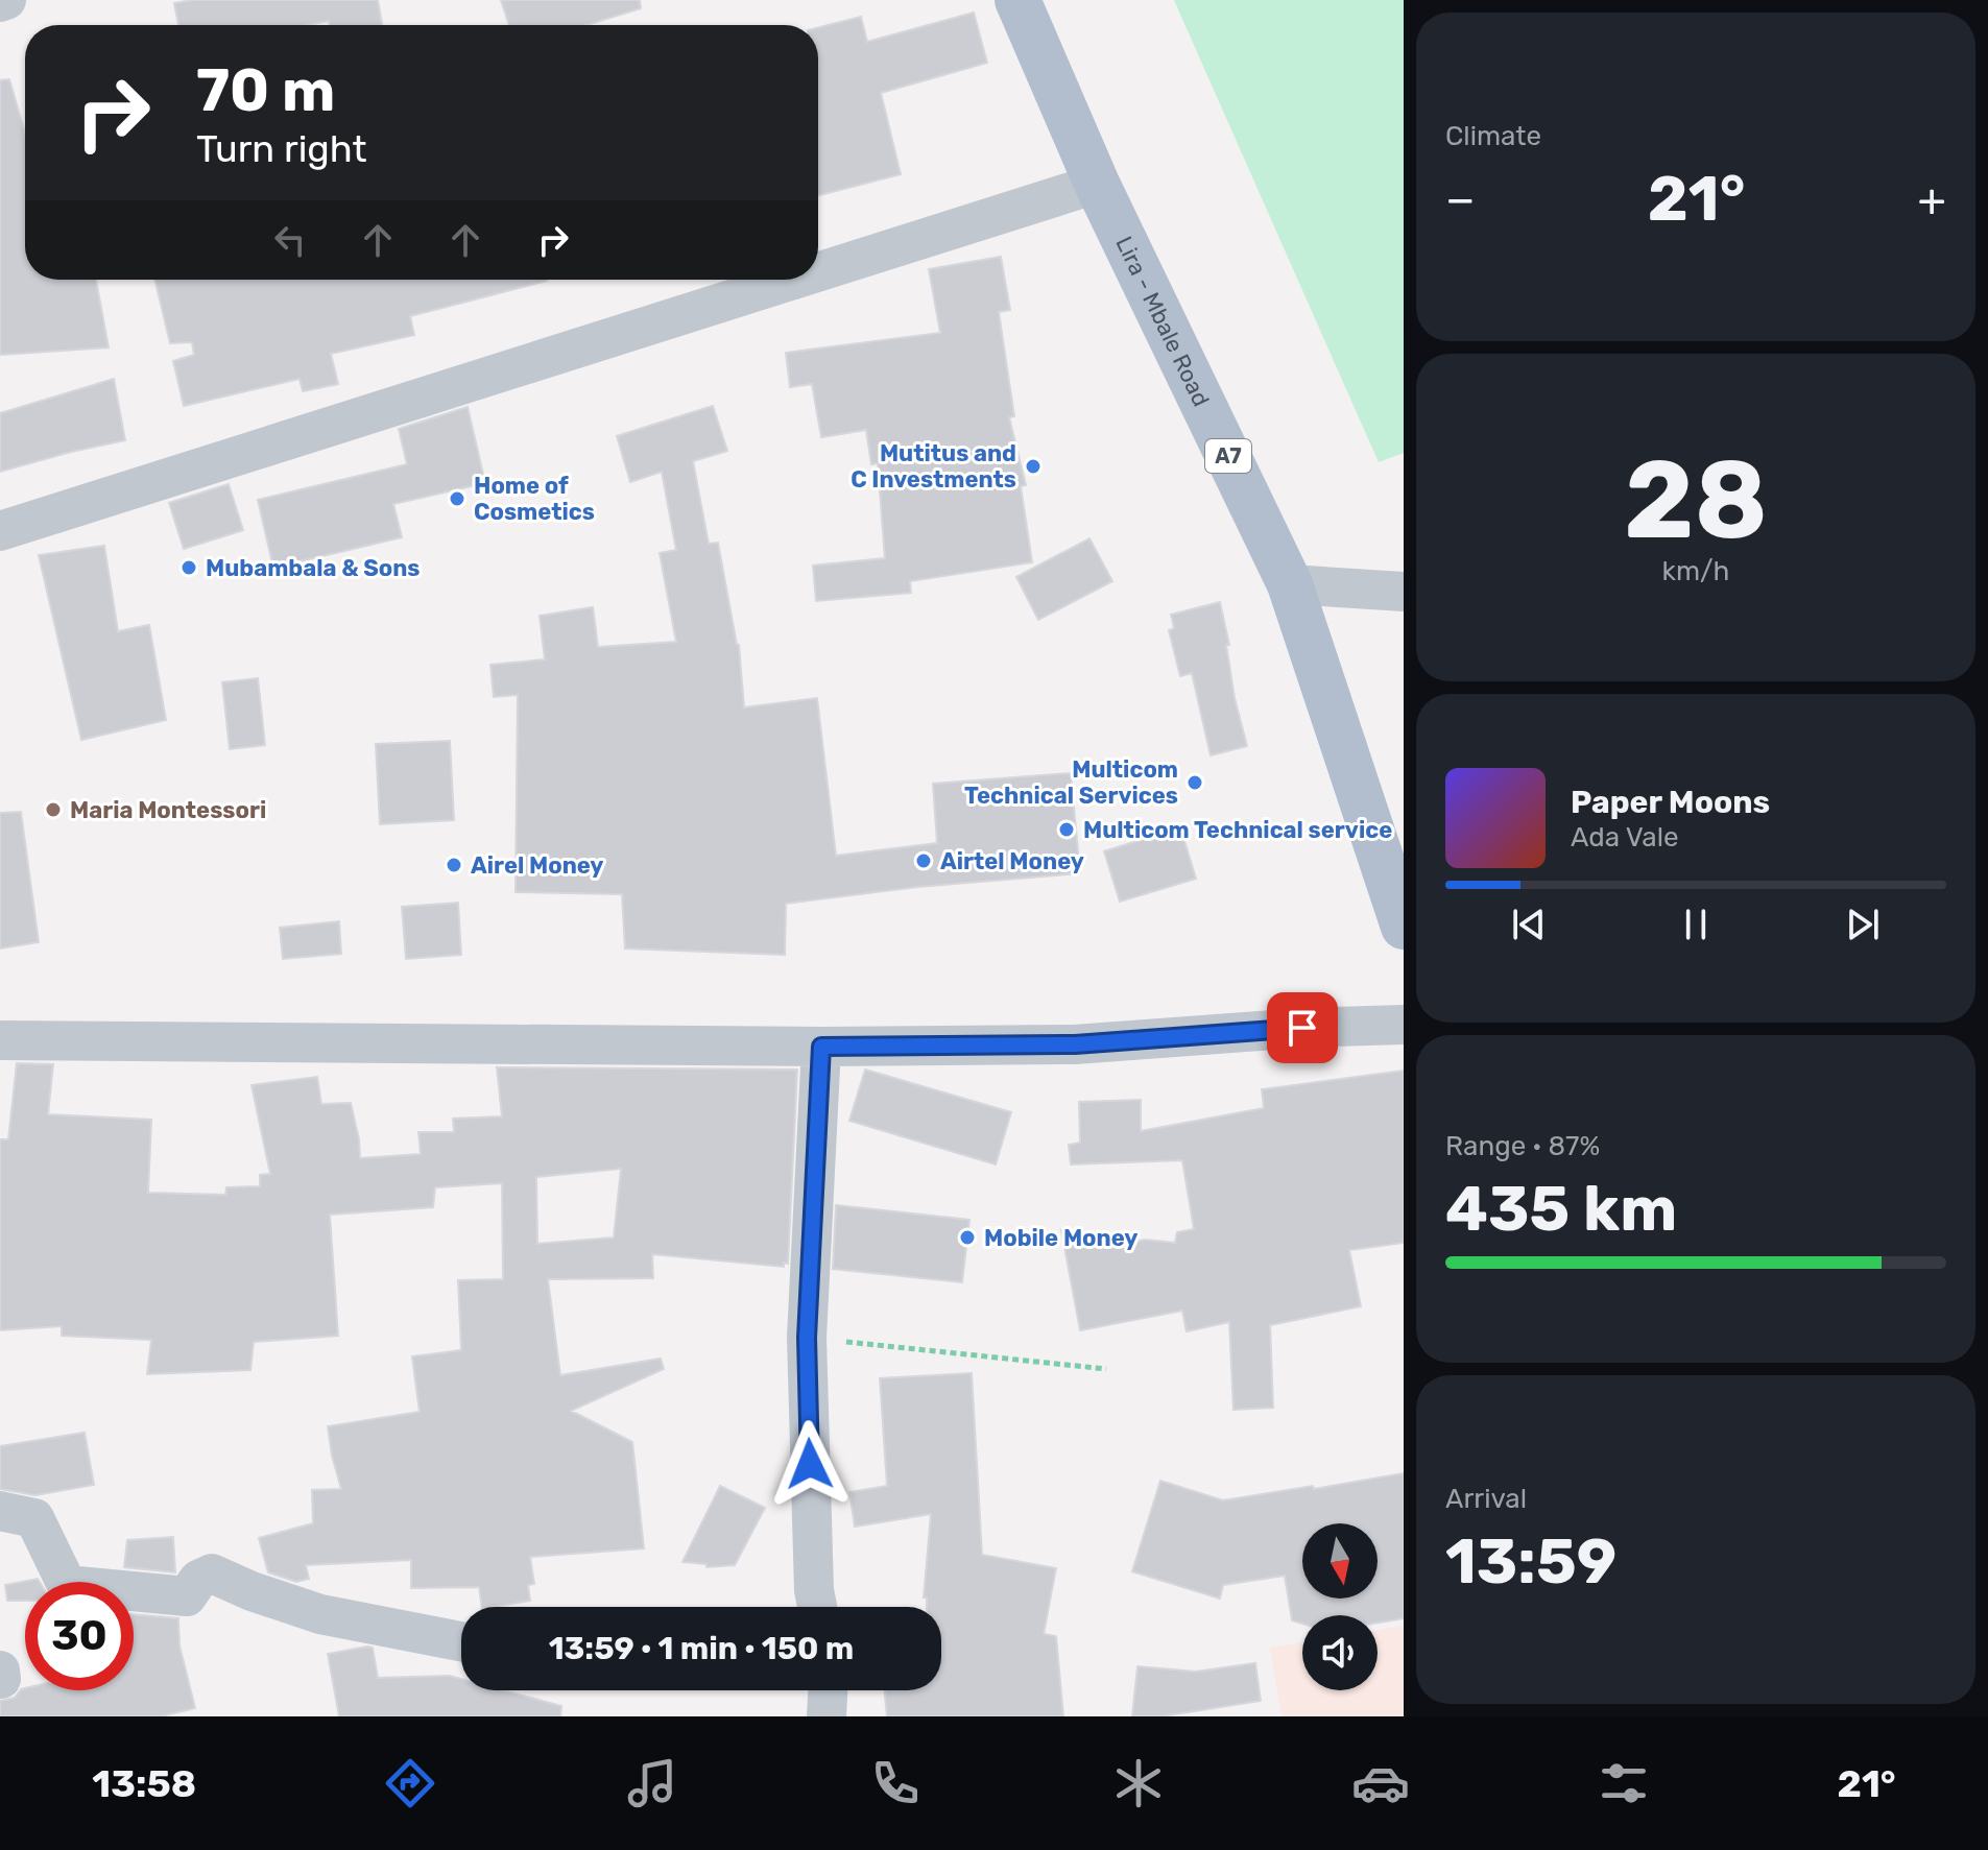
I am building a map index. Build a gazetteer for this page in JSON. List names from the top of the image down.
{
  "streets": {
    "main road": ["Lira - Mbale Road", "A7"]
  },
  "places": [
    "Mutitus and C Investments",
    "Home of Cosmetics",
    "Mubambala & Sons",
    "Multicom Technical Services",
    "Maria Montessori",
    "Multicom Technical service",
    "Airtel Money",
    "Airel Money",
    "Mobile Money"
  ],
  "north": "bottom",
  "page": {
    "tile": [
      "Climate",
      ["28", "km/h"],
      ["Range · 87%", "435 km"],
      ["Arrival", "13:59"]
    ],
    "turn": ["70 m", "Turn right"],
    "heat": ["−", "21°", "+"],
    "song": ["Paper Moons", "Ada Vale"],
    "limit": "30",
    "trip": "13:59 · 1 min · 150 m",
    "tabs": ["13:58", "21°"]
  }
}
